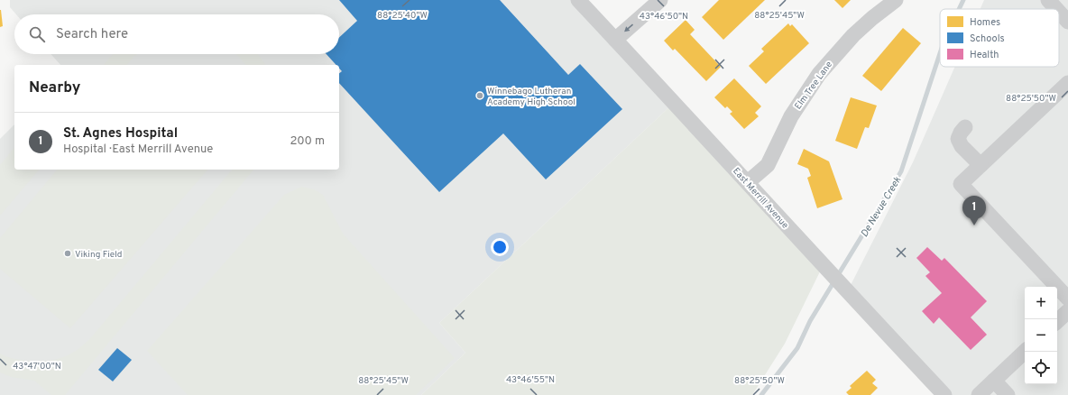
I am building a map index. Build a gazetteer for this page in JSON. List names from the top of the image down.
{
  "streets": {
    "street": ["Elm Tree Lane", "East Merrill Avenue"]
  },
  "crossings": [
    ["Elm Tree Lane", "East Merrill Avenue"]
  ],
  "water": ["De Nevue Creek"],
  "places": ["Winnebago Lutheran Academy High School", "Viking Field"],
  "legend": ["Homes", "Schools", "Health"],
  "page": {
    "search": "Search here",
    "heading": "Nearby",
    "list": [
      {
        "mark": "1",
        "name": "St. Agnes Hospital",
        "note": "Hospital · East Merrill Avenue",
        "value": "200 m"
      }
    ],
    "pins": "1",
    "map_buttons": ["+", "−"]
  },
  "coordinates": [
    "88°25'40\"W",
    "88°25'45\"W",
    "43°46'50\"N",
    "88°25'50\"W",
    "43°47'00\"N",
    "43°46'55\"N"
  ]
}
